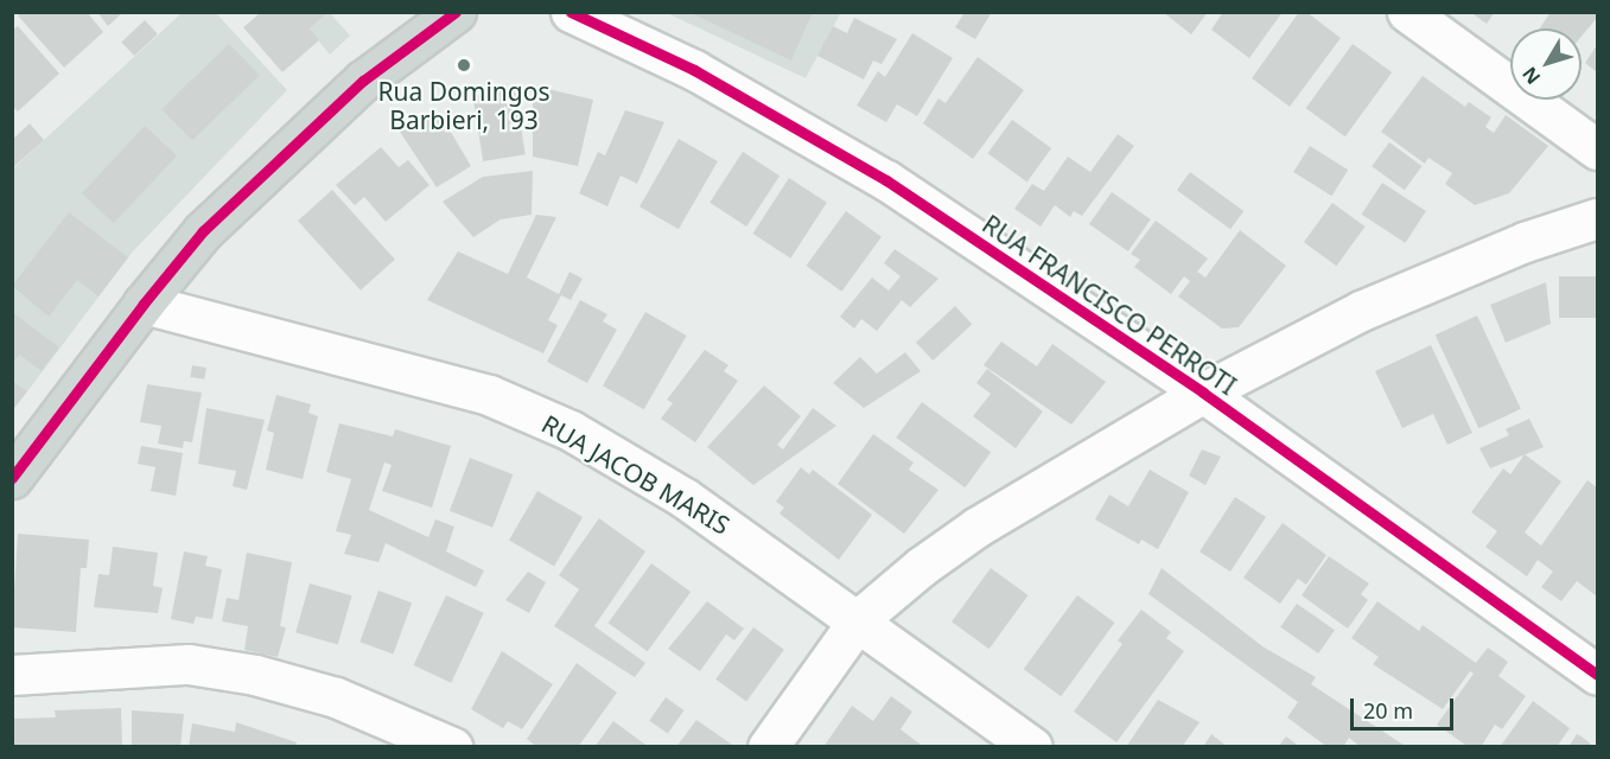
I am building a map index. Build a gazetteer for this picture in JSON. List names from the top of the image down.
{
  "streets": {
    "street": ["RUA FRANCISCO PERROTI", "RUA JACOB MARIS"]
  },
  "places": ["Rua Domingos Barbieri, 193"],
  "scale_bar": "20 m",
  "north": "bottom left"
}
